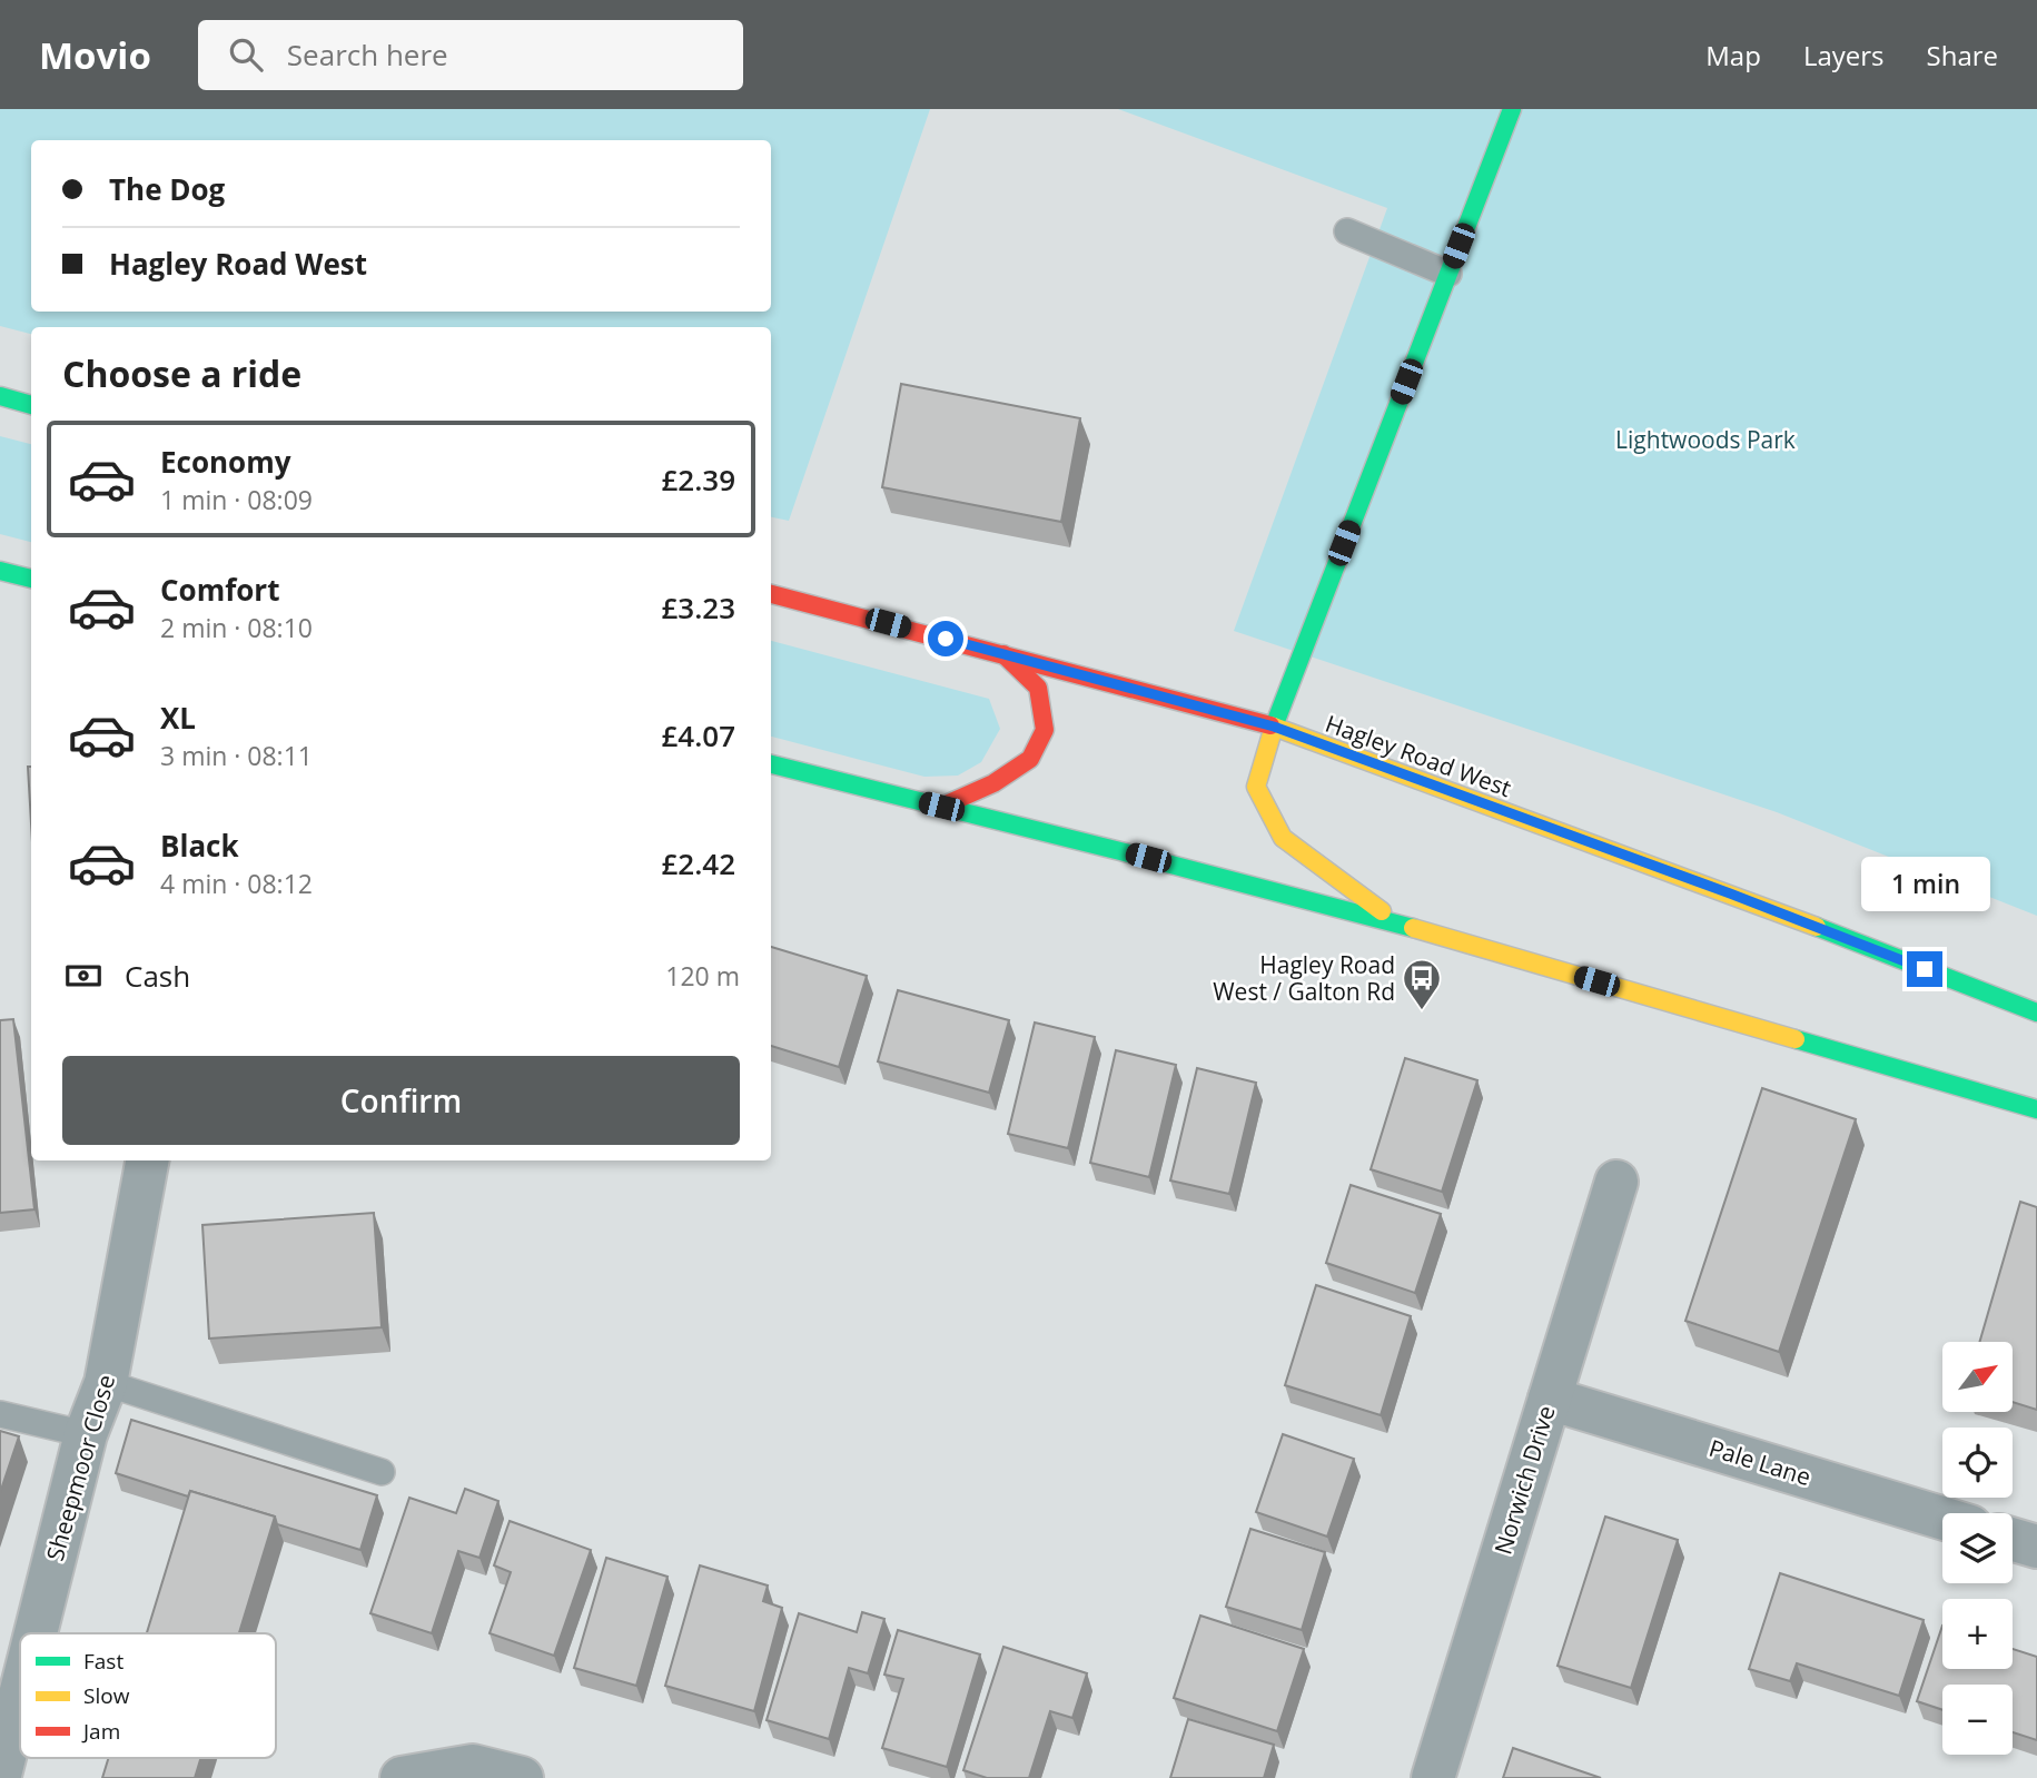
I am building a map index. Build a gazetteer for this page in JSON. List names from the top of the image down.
{
  "streets": {
    "main road": ["Hagley Road West"],
    "street": ["Pale Lane", "Sheepmoor Close", "Norwich Drive"]
  },
  "crossings": [
    ["Pale Lane", "Norwich Drive"]
  ],
  "parks": ["Lightwoods Park"],
  "places": {
    "bus stop": ["Hagley Road West / Galton Rd"]
  },
  "legend": ["Fast", "Slow", "Jam"],
  "north": "top right",
  "page": {
    "header": "Movio",
    "search": "Search here",
    "nav": ["Map", "Layers", "Share"],
    "banner": ["The Dog", "Hagley Road West"],
    "heading": "Choose a ride",
    "list": [
      {
        "name": "Economy",
        "note": "1 min · 08:09",
        "value": "£2.39"
      },
      {
        "name": "Comfort",
        "note": "2 min · 08:10",
        "value": "£3.23"
      },
      {
        "name": "XL",
        "note": "3 min · 08:11",
        "value": "£4.07"
      },
      {
        "name": "Black",
        "note": "4 min · 08:12",
        "value": "£2.42"
      }
    ],
    "bubble": "1 min",
    "pay": ["Cash", "120 m"],
    "buttons": "Confirm",
    "map_buttons": ["+", "−"]
  }
}
